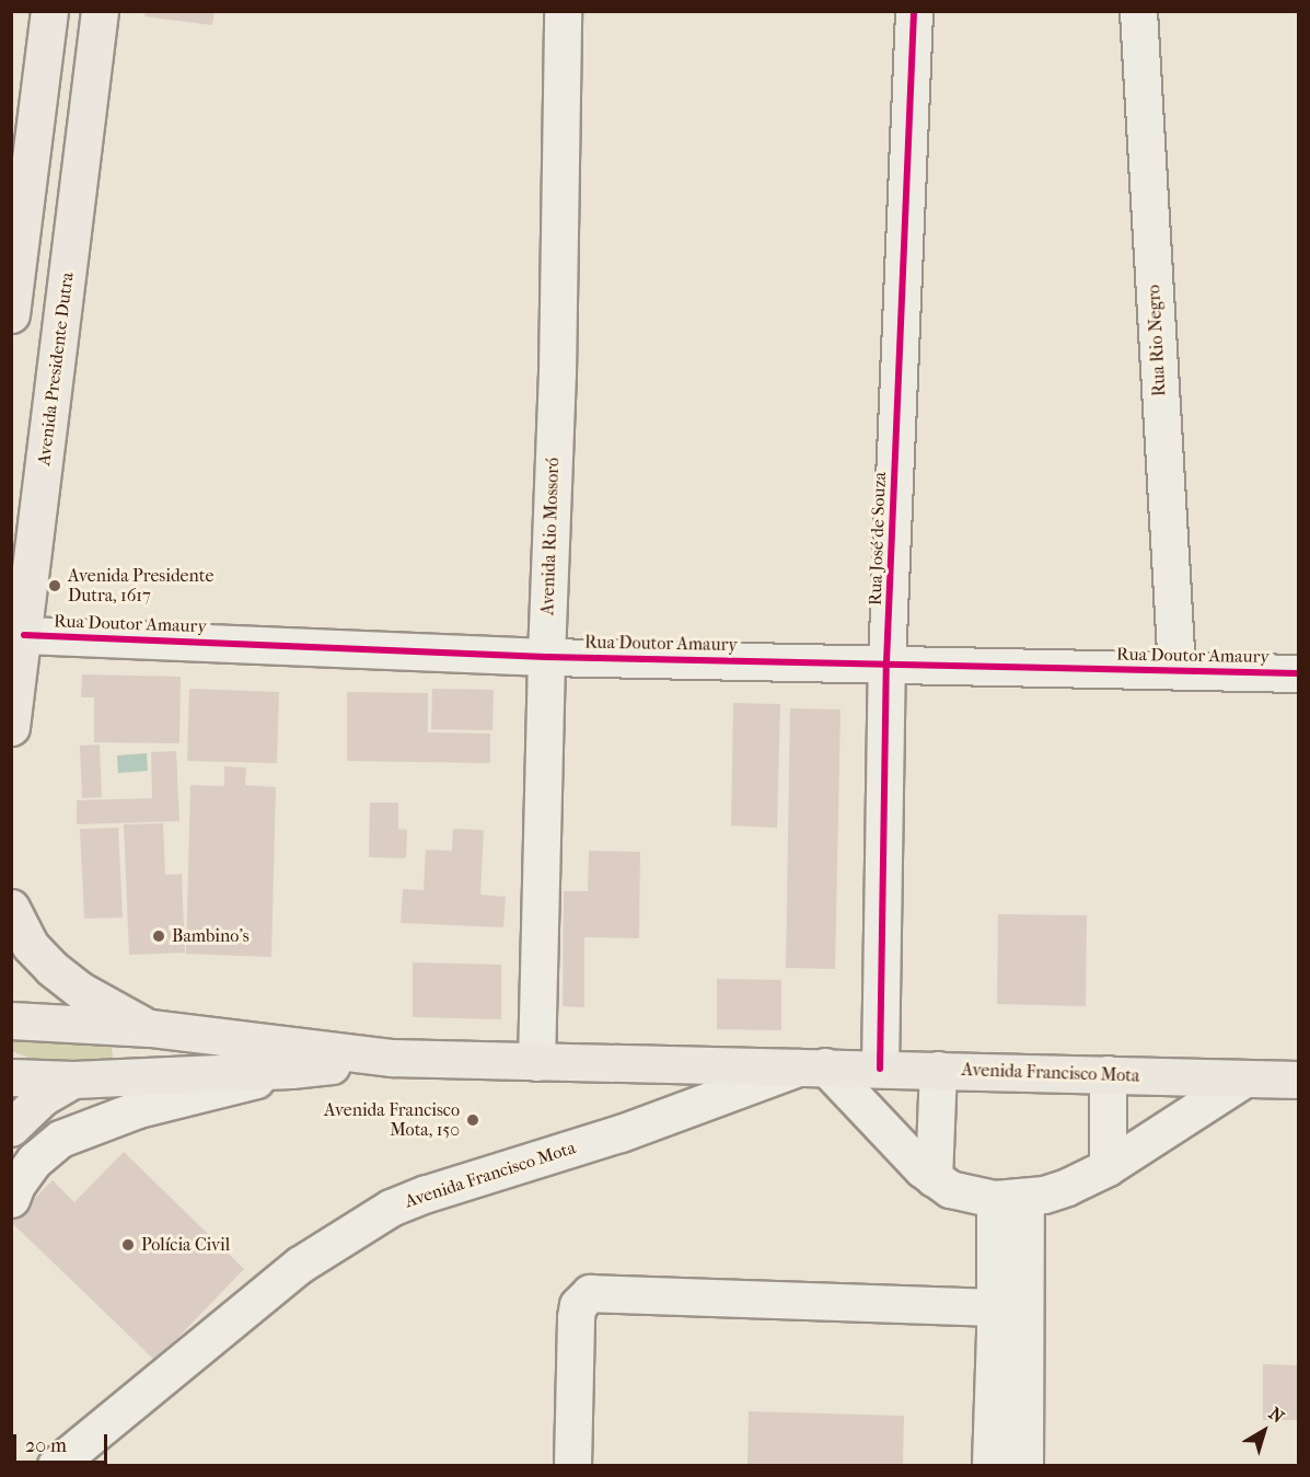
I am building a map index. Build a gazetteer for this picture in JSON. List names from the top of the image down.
{
  "streets": {
    "main road": ["Avenida Presidente Dutra", "Avenida Francisco Mota"],
    "street": [
      "Rua Rio Negro",
      "Avenida Rio Mossoró",
      "Rua José de Souza",
      "Rua Doutor Amaury"
    ]
  },
  "crossings": [
    ["Rua Rio Negro", "Rua Doutor Amaury"],
    ["Avenida Presidente Dutra", "Rua Doutor Amaury"],
    ["Avenida Rio Mossoró", "Rua Doutor Amaury"],
    ["Avenida Rio Mossoró", "Avenida Francisco Mota"],
    ["Rua José de Souza", "Rua Doutor Amaury"],
    ["Rua José de Souza", "Avenida Francisco Mota"]
  ],
  "places": [
    "Avenida Presidente Dutra, 1617",
    "Bambino's",
    "Avenida Francisco Mota, 150",
    "Polícia Civil"
  ],
  "scale_bar": "20 m",
  "north": "top right"
}
